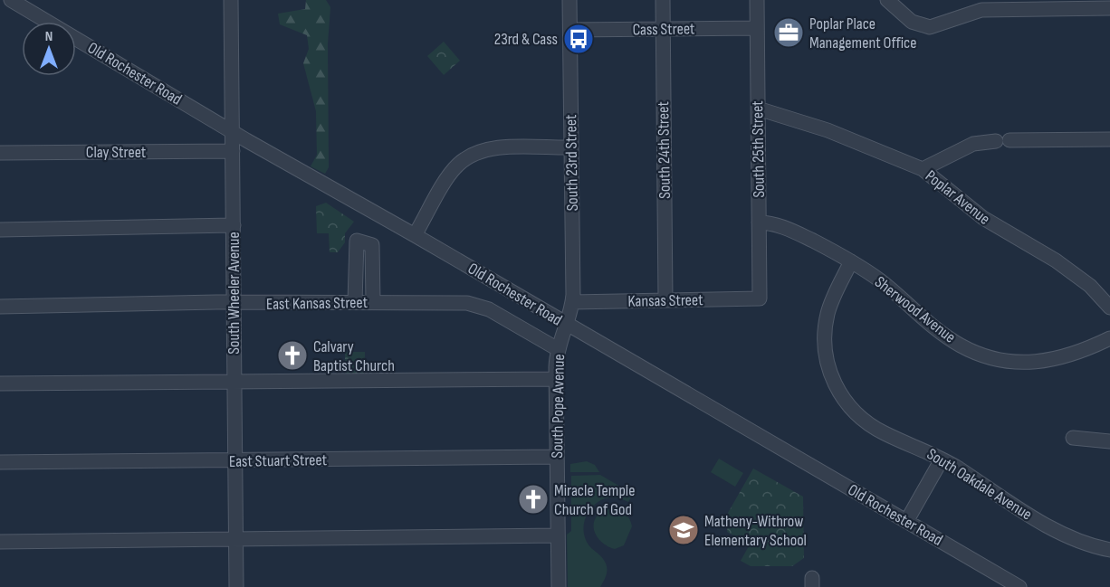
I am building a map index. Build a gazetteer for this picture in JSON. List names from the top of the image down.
{
  "streets": {
    "street": [
      "Cass Street",
      "Old Rochester Road",
      "South 25th Street",
      "South 24th Street",
      "Clay Street",
      "South 23rd Street",
      "Poplar Avenue",
      "South Wheeler Avenue",
      "Kansas Street",
      "East Kansas Street",
      "Sherwood Avenue",
      "South Pope Avenue",
      "East Stuart Street",
      "South Oakdale Avenue"
    ]
  },
  "crossings": [
    ["Cass Street", "South 25th Street"],
    ["Cass Street", "South 24th Street"],
    ["Cass Street", "South 23rd Street"],
    ["Old Rochester Road", "South 23rd Street"],
    ["Old Rochester Road", "South Wheeler Avenue"],
    ["Old Rochester Road", "South Pope Avenue"],
    ["South 25th Street", "Poplar Avenue"],
    ["South 25th Street", "Kansas Street"],
    ["South 25th Street", "Sherwood Avenue"],
    ["South 24th Street", "Kansas Street"],
    ["Clay Street", "South Wheeler Avenue"],
    ["South 23rd Street", "Kansas Street"],
    ["South 23rd Street", "South Pope Avenue"],
    ["South Wheeler Avenue", "East Kansas Street"],
    ["South Wheeler Avenue", "East Stuart Street"],
    ["East Kansas Street", "South Pope Avenue"],
    ["Sherwood Avenue", "South Oakdale Avenue"],
    ["South Pope Avenue", "East Stuart Street"]
  ],
  "places": {
    "office": ["Poplar Place Management Office"],
    "bus stop": ["23rd & Cass"],
    "church": ["Calvary Baptist Church", "Miracle Temple Church of God"],
    "school or university": ["Matheny-Withrow Elementary School"]
  },
  "north": "top"
}
